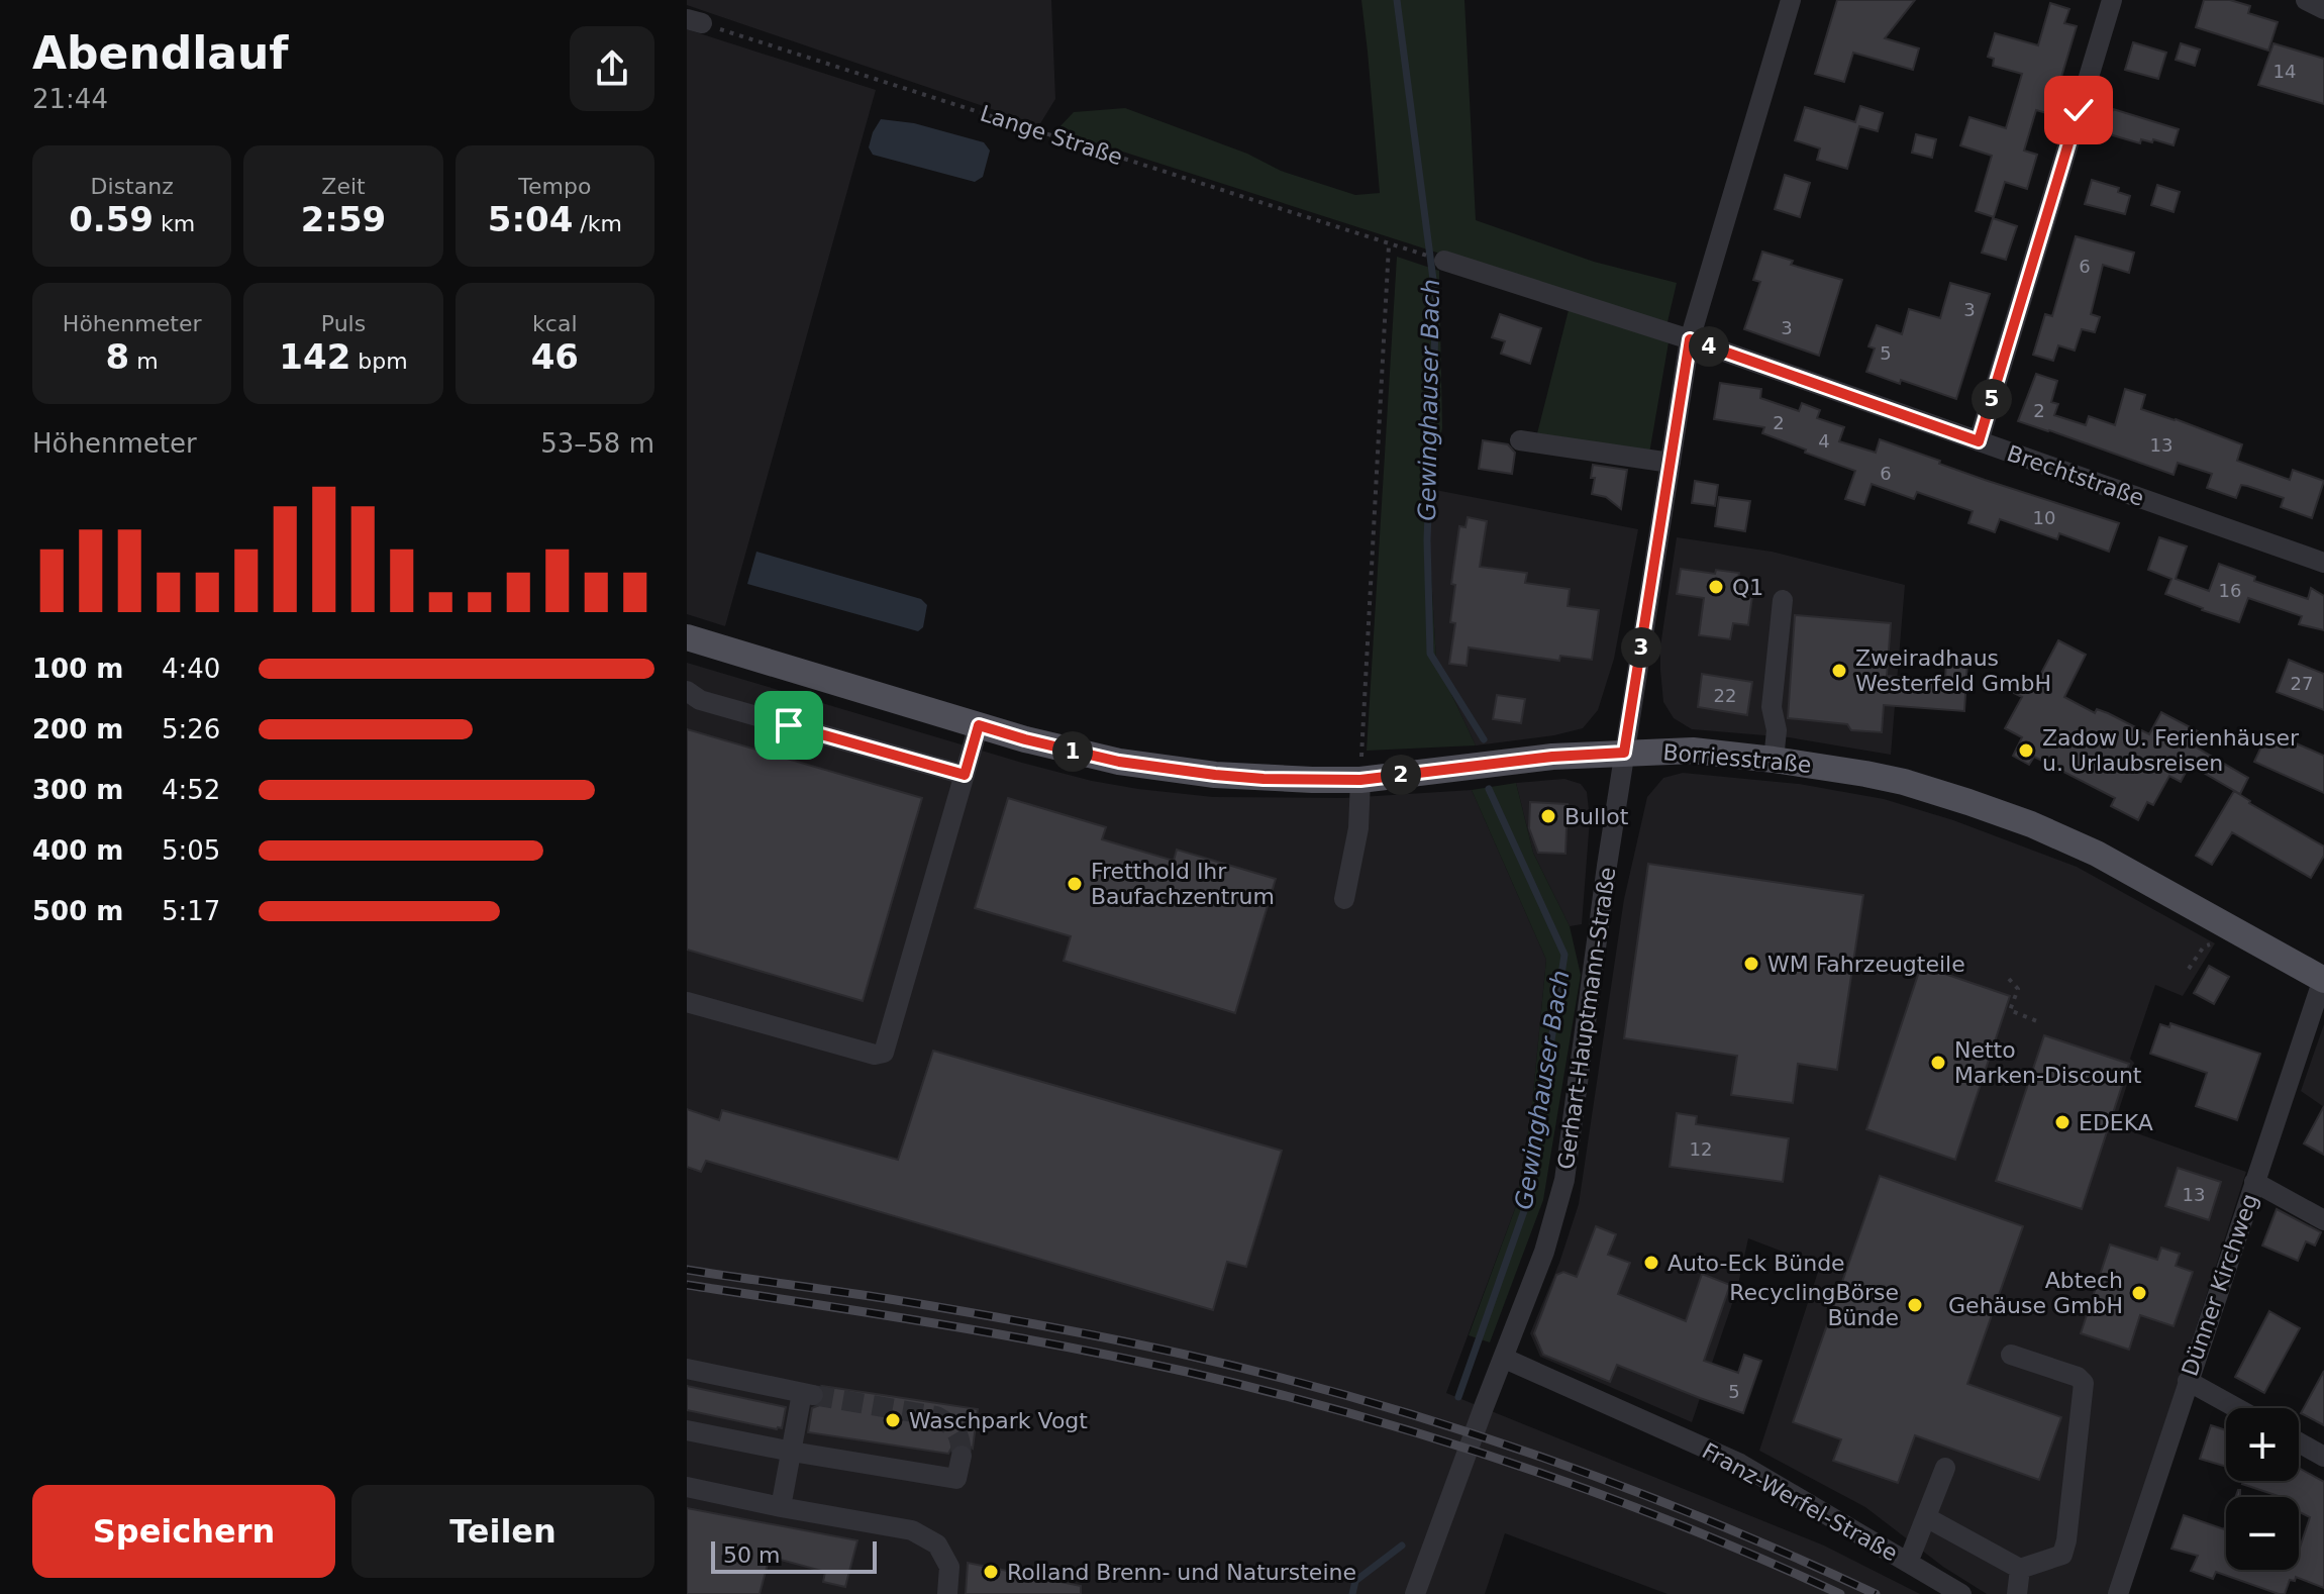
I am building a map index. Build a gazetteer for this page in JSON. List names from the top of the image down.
{
  "streets": {
    "main road": ["Borriesstraße"],
    "street": [
      "Brechtstraße",
      "Gerhart-Hauptmann-Straße",
      "Dünner Kirchweg",
      "Franz-Werfel-Straße"
    ],
    "path": ["Lange Straße"]
  },
  "crossings": [
    ["Brechtstraße", "Gerhart-Hauptmann-Straße"],
    ["Borriesstraße", "Gerhart-Hauptmann-Straße"],
    ["Borriesstraße", "Dünner Kirchweg"],
    ["Gerhart-Hauptmann-Straße", "Franz-Werfel-Straße"]
  ],
  "water": ["Gewinghauser Bach"],
  "places": [
    "Q1",
    "Zweiradhaus Westerfeld GmbH",
    "Zadow U. Ferienhäuser u. Urlaubsreisen",
    "Bullot",
    "Fretthold Ihr Baufachzentrum",
    "WM Fahrzeugteile",
    "Netto Marken-Discount",
    "EDEKA",
    "Auto-Eck Bünde",
    "Abtech Gehäuse GmbH",
    "RecyclingBörse Bünde",
    "Waschpark Vogt",
    "Rolland Brenn- und Natursteine"
  ],
  "house_numbers": [
    "14",
    "6",
    "3",
    "3",
    "5",
    "2",
    "2",
    "4",
    "13",
    "6",
    "10",
    "16",
    "27",
    "22",
    "12",
    "13",
    "5"
  ],
  "scale_bar": "50 m",
  "page": {
    "heading": ["Abendlauf", "21:44"],
    "stats": [
      ["Distanz", "0.59 km"],
      ["Zeit", "2:59"],
      ["Tempo", "5:04 /km"],
      ["Höhenmeter", "8 m"],
      ["Puls", "142 bpm"],
      ["kcal", "46"]
    ],
    "pins": [
      "4",
      "5",
      "3",
      "1",
      "2"
    ],
    "chart": ["Höhenmeter", "53–58 m"],
    "list": [
      {
        "name": "100 m",
        "note": "4:40"
      },
      {
        "name": "200 m",
        "note": "5:26"
      },
      {
        "name": "300 m",
        "note": "4:52"
      },
      {
        "name": "400 m",
        "note": "5:05"
      },
      {
        "name": "500 m",
        "note": "5:17"
      }
    ],
    "map_buttons": ["+", "−"],
    "buttons": ["Speichern", "Teilen"],
    "scale": "50 m"
  }
}
